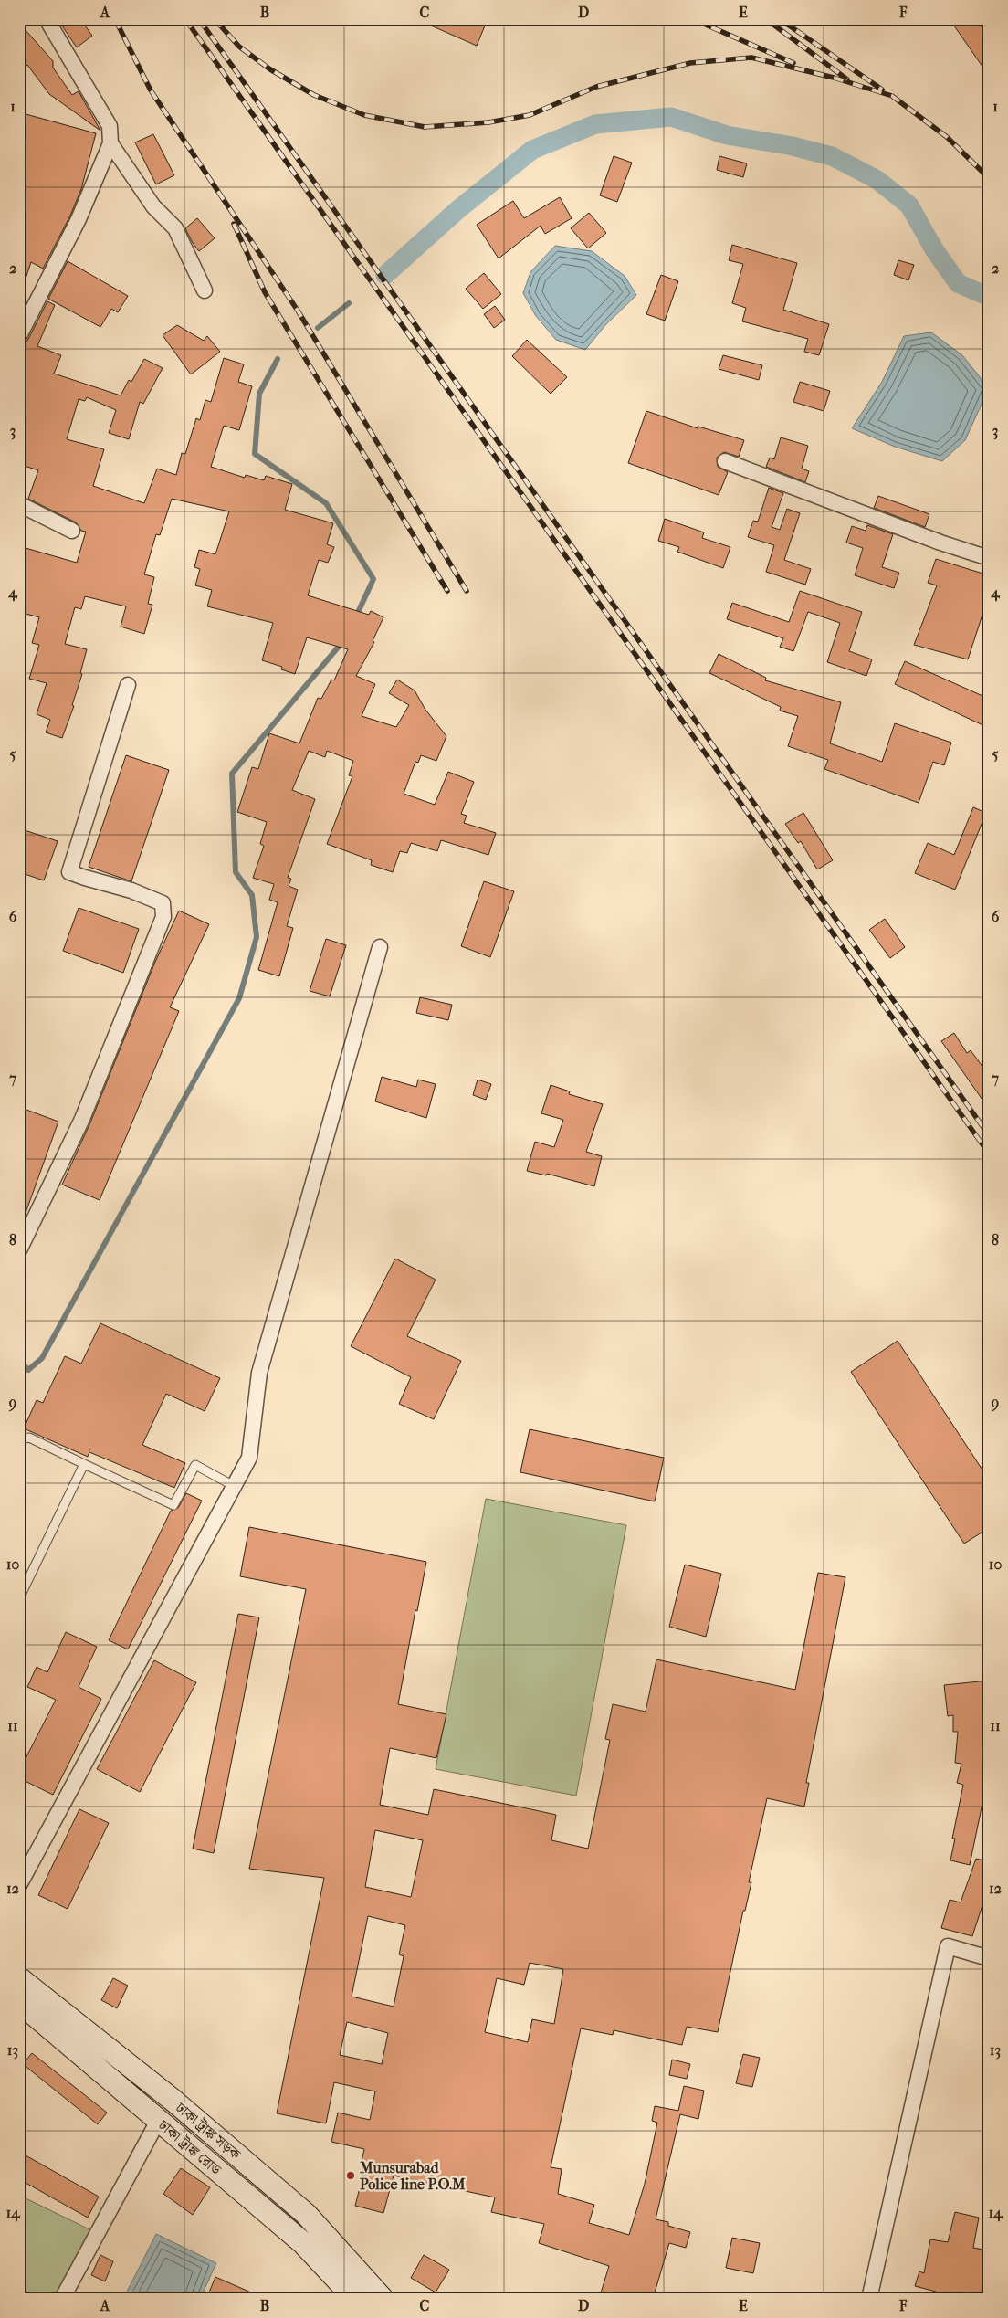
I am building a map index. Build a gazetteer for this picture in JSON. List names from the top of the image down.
{
  "streets": {
    "main road": ["ঢাকা ট্রাঙ্ক সড়ক", "ঢাকা ট্রাঙ্ক রোড"]
  },
  "places": ["Munsurabad Police line P.O.M"],
  "grid": {
    "columns": [
      "A",
      "B",
      "C",
      "D",
      "E",
      "F"
    ],
    "rows": [
      "1",
      "2",
      "3",
      "4",
      "5",
      "6",
      "7",
      "8",
      "9",
      "10",
      "11",
      "12",
      "13",
      "14"
    ]
  }
}
